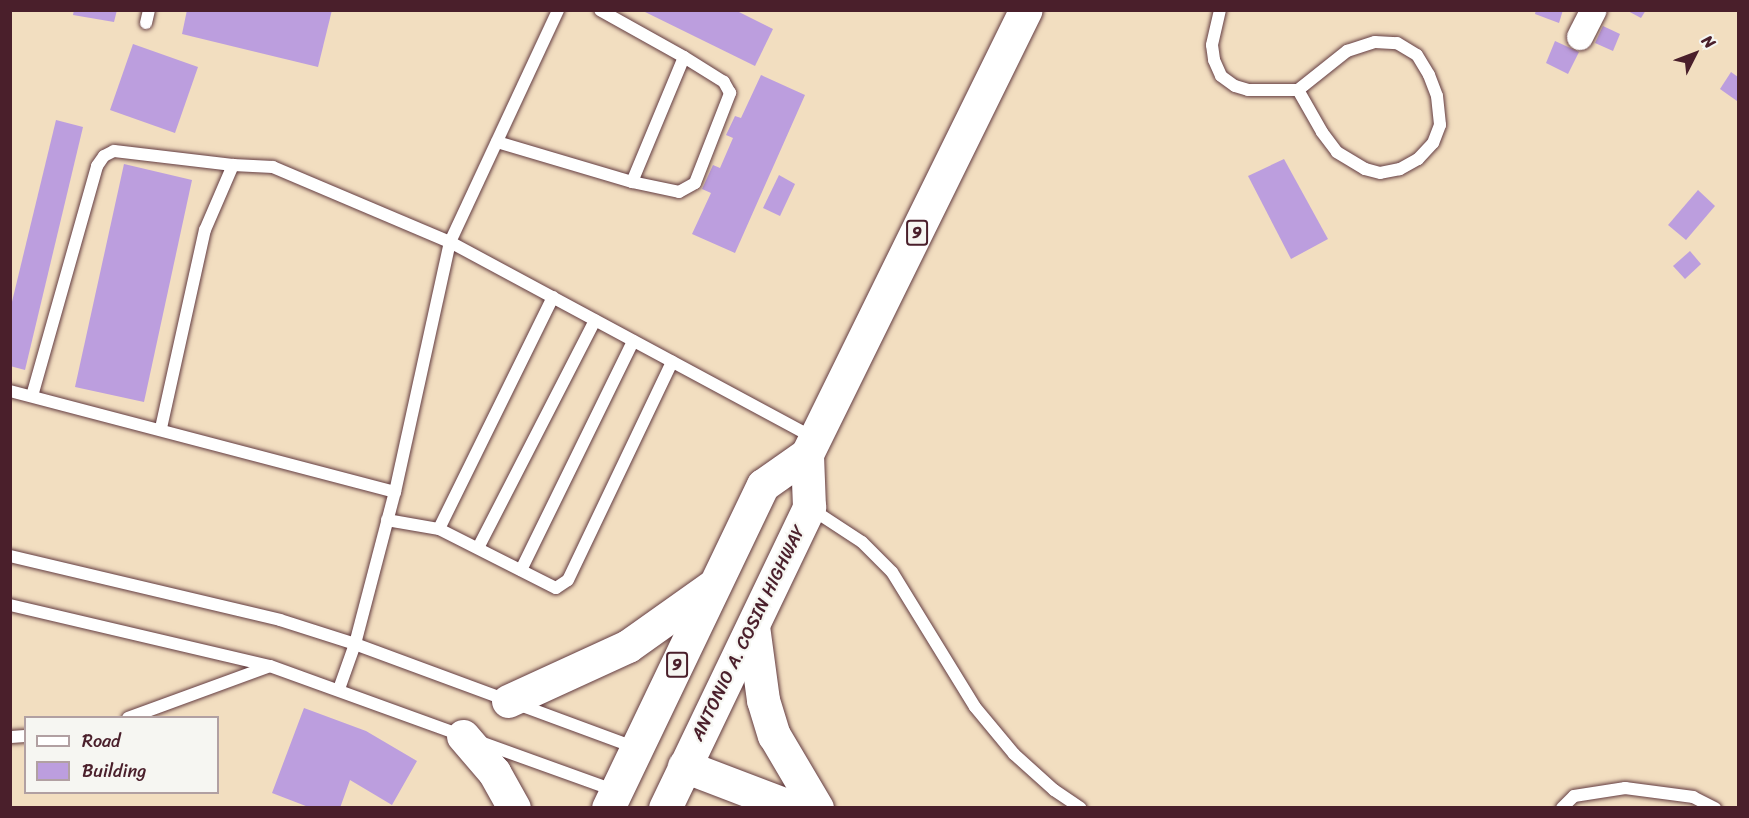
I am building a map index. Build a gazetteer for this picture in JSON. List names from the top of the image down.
{
  "streets": {
    "main road": ["9", "ANTONIO A. COSIN HIGHWAY"]
  },
  "legend": ["Road", "Building"],
  "north": "top right"
}
